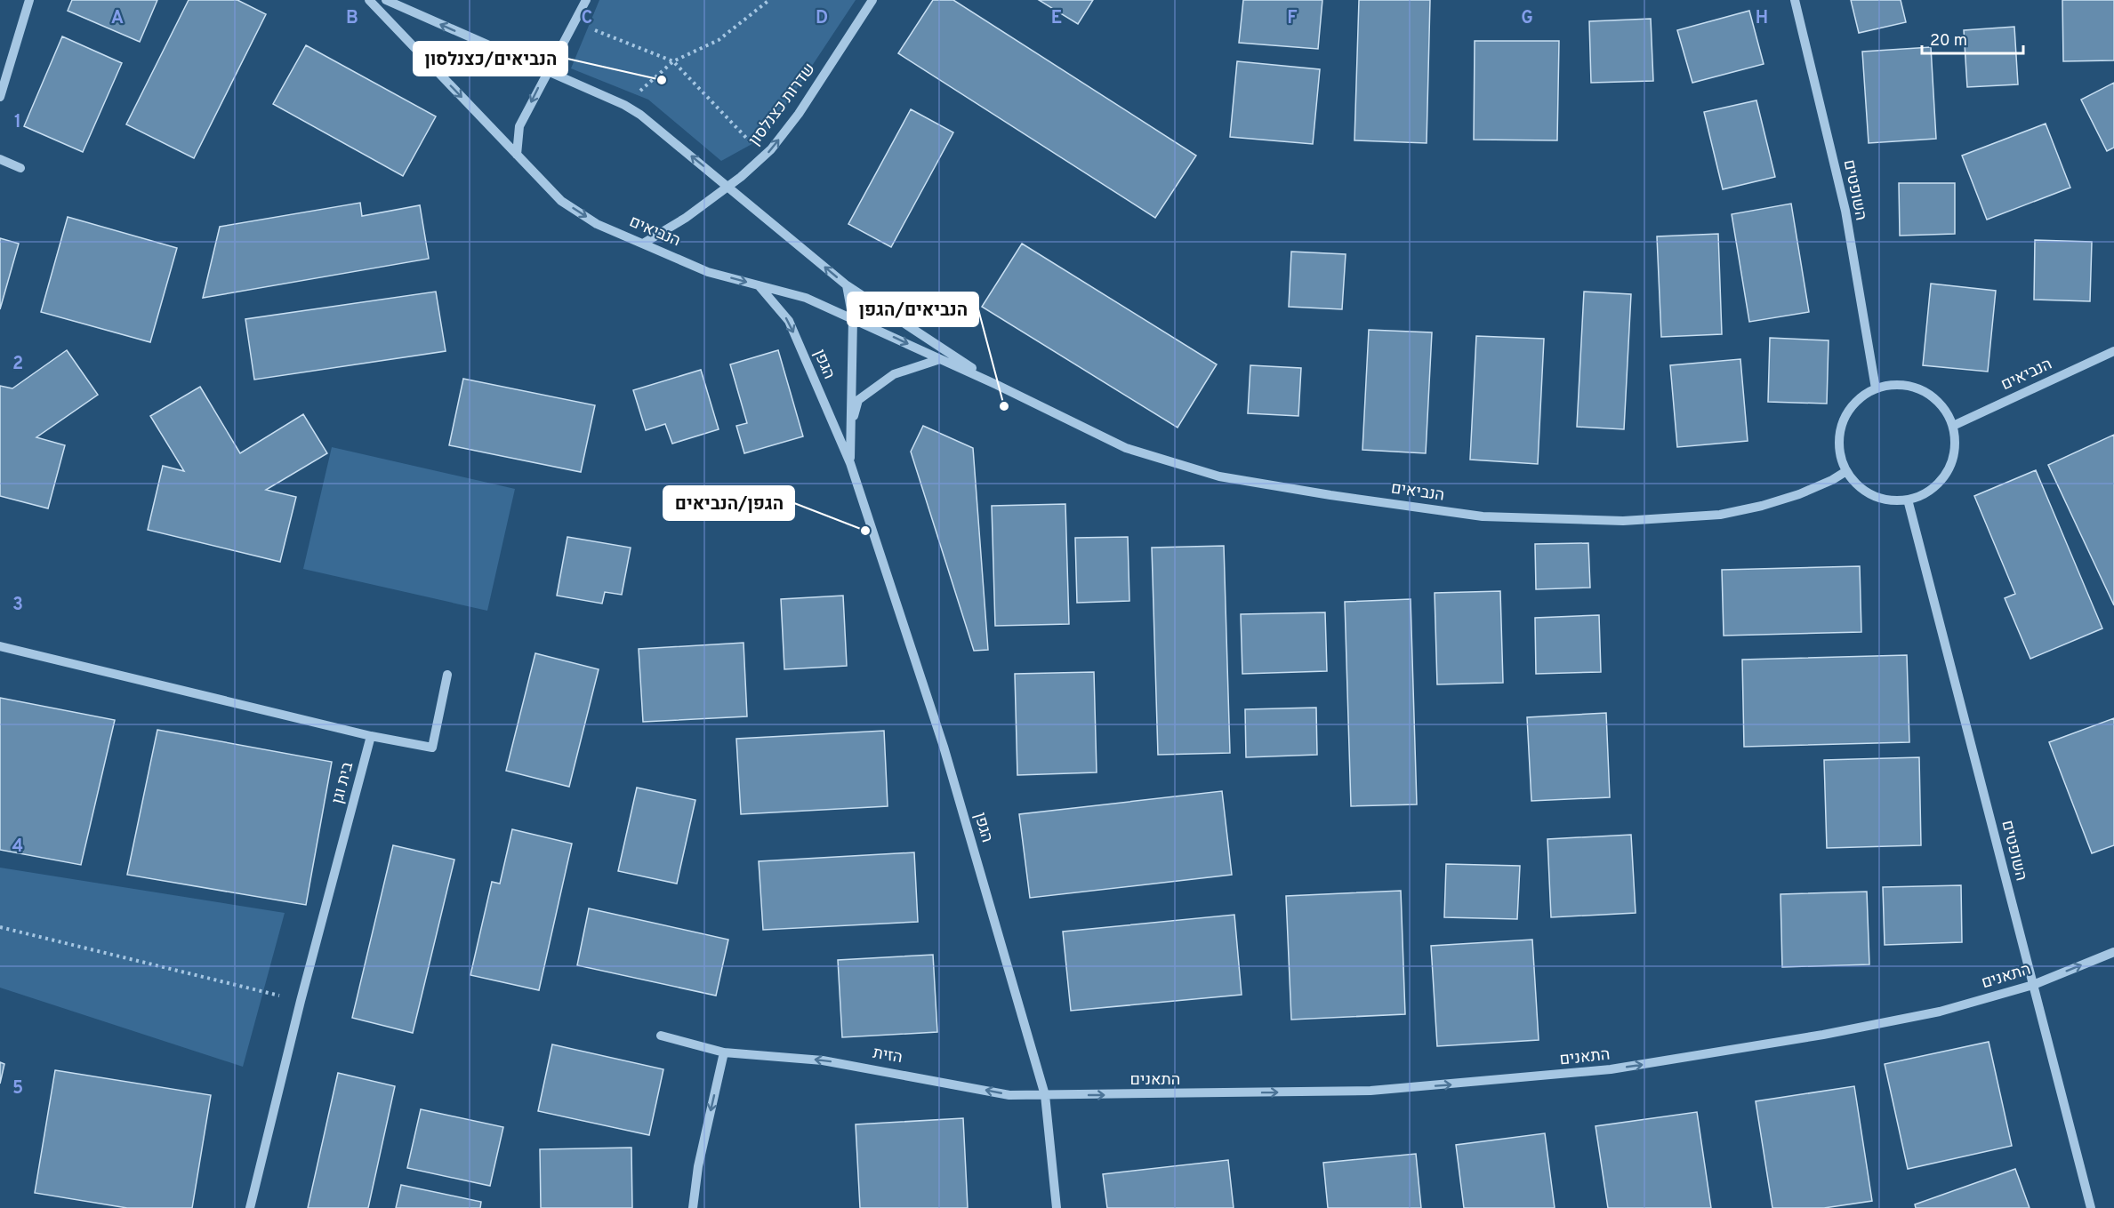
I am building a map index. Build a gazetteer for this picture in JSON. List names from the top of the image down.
{
  "streets": {
    "street": [
      "שדרות כצנלסון",
      "השופטים",
      "הנביאים",
      "הגפן",
      "בית וגן",
      "התאנים",
      "הזית"
    ]
  },
  "crossings": [
    ["שדרות כצנלסון", "הנביאים"],
    ["השופטים", "הנביאים"],
    ["השופטים", "התאנים"],
    ["הנביאים", "הגפן"],
    ["הגפן", "התאנים"],
    ["הגפן", "הזית"],
    ["התאנים", "הזית"]
  ],
  "one_way": ["שדרות כצנלסון", "התאנים", "הזית"],
  "places": ["הנביאים/כצנלסון", "הנביאים/הגפן", "הגפן/הנביאים"],
  "scale_bar": "20 m",
  "grid": {
    "columns": [
      "A",
      "B",
      "C",
      "D",
      "E",
      "F",
      "G",
      "H"
    ],
    "rows": [
      "1",
      "2",
      "3",
      "4",
      "5"
    ]
  }
}
